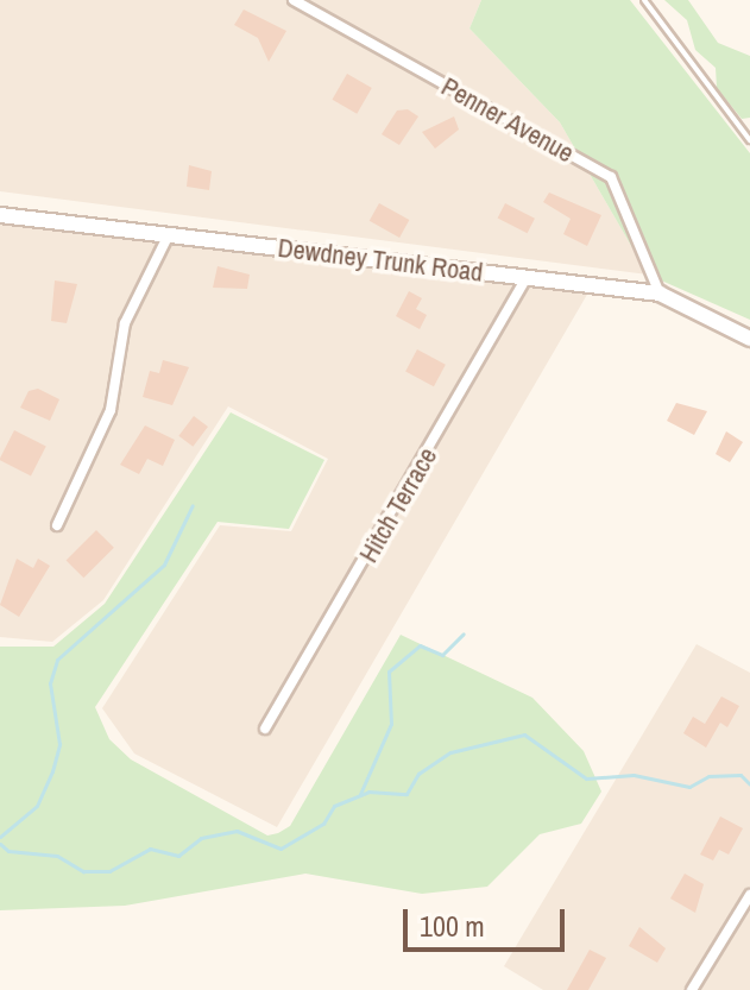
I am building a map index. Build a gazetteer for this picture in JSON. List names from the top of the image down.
{
  "streets": {
    "main road": ["Dewdney Trunk Road"],
    "street": ["Penner Avenue", "Hitch Terrace"]
  },
  "crossings": [
    ["Penner Avenue", "Dewdney Trunk Road"],
    ["Dewdney Trunk Road", "Hitch Terrace"]
  ],
  "scale_bar": "100 m"
}
